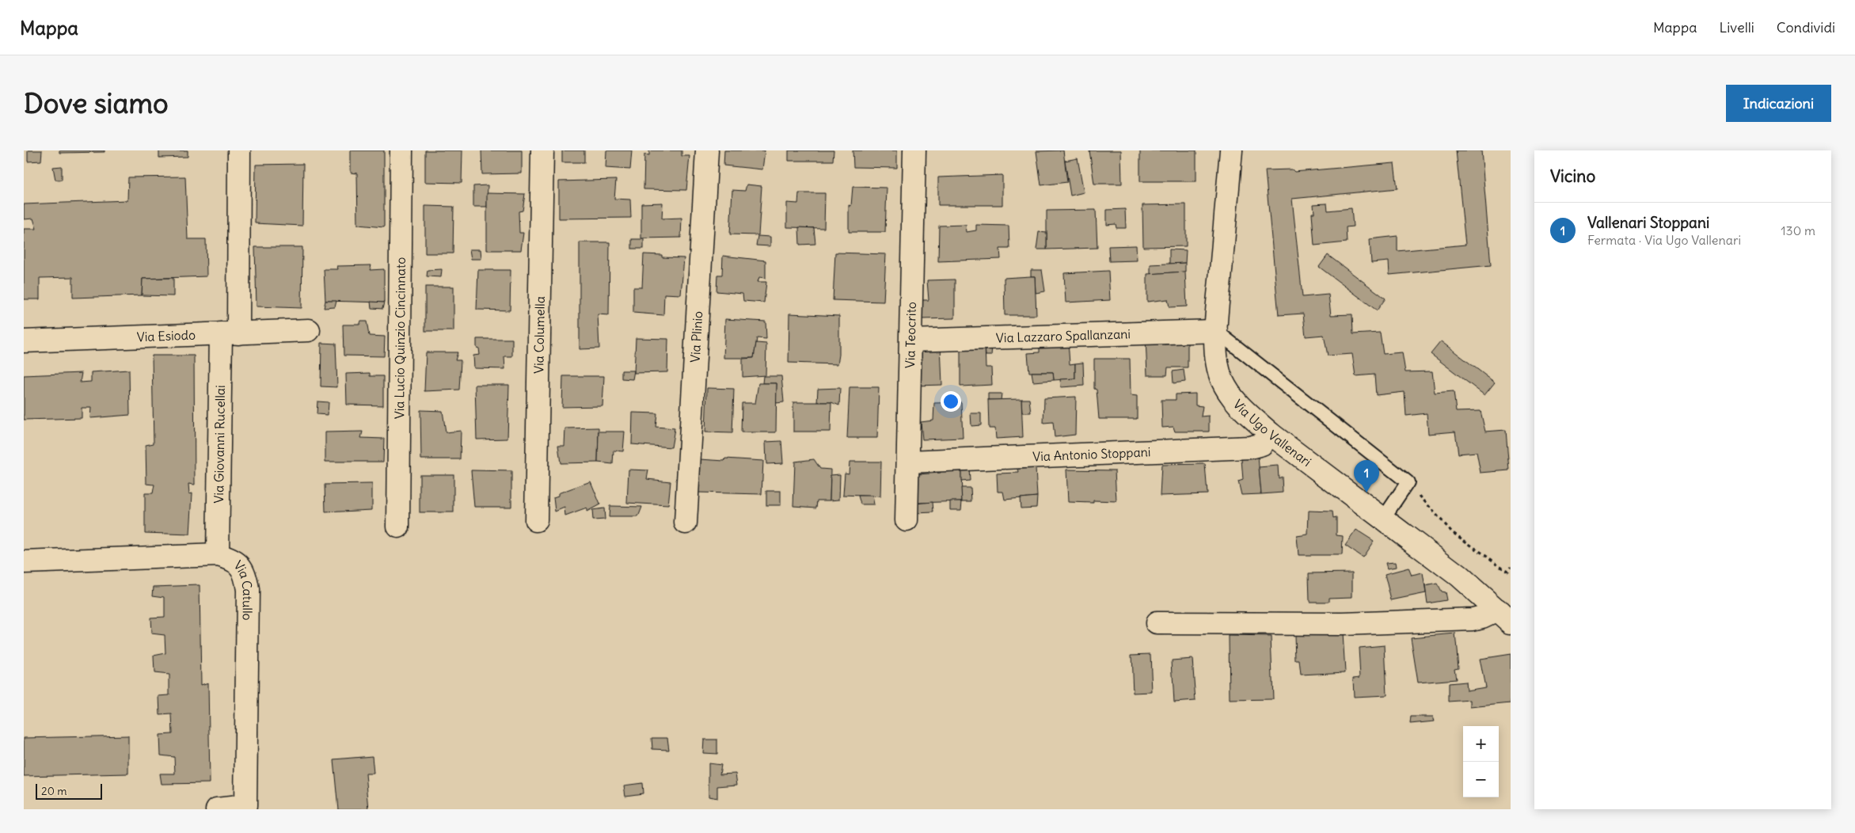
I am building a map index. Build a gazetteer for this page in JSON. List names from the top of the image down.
{
  "streets": {
    "street": [
      "Via Teocrito",
      "Via Lazzaro Spallanzani",
      "Via Esiodo",
      "Via Columella",
      "Via Plinio",
      "Via Lucio Quinzio Cincinnato",
      "Via Ugo Vallenari",
      "Via Giovanni Rucellai",
      "Via Antonio Stoppani",
      "Via Catullo"
    ]
  },
  "crossings": [
    ["Via Teocrito", "Via Lazzaro Spallanzani"],
    ["Via Teocrito", "Via Antonio Stoppani"],
    ["Via Lazzaro Spallanzani", "Via Ugo Vallenari"],
    ["Via Esiodo", "Via Giovanni Rucellai"],
    ["Via Ugo Vallenari", "Via Antonio Stoppani"],
    ["Via Giovanni Rucellai", "Via Catullo"]
  ],
  "scale_bar": "20 m",
  "page": {
    "header": "Mappa",
    "nav": ["Mappa", "Livelli", "Condividi"],
    "buttons": "Indicazioni",
    "title": "Dove siamo",
    "heading": "Vicino",
    "list": [
      {
        "mark": "1",
        "name": "Vallenari Stoppani",
        "note": "Fermata · Via Ugo Vallenari",
        "value": "130 m"
      }
    ],
    "pins": "1",
    "map_buttons": ["+", "−"],
    "scale": "20 m"
  }
}
